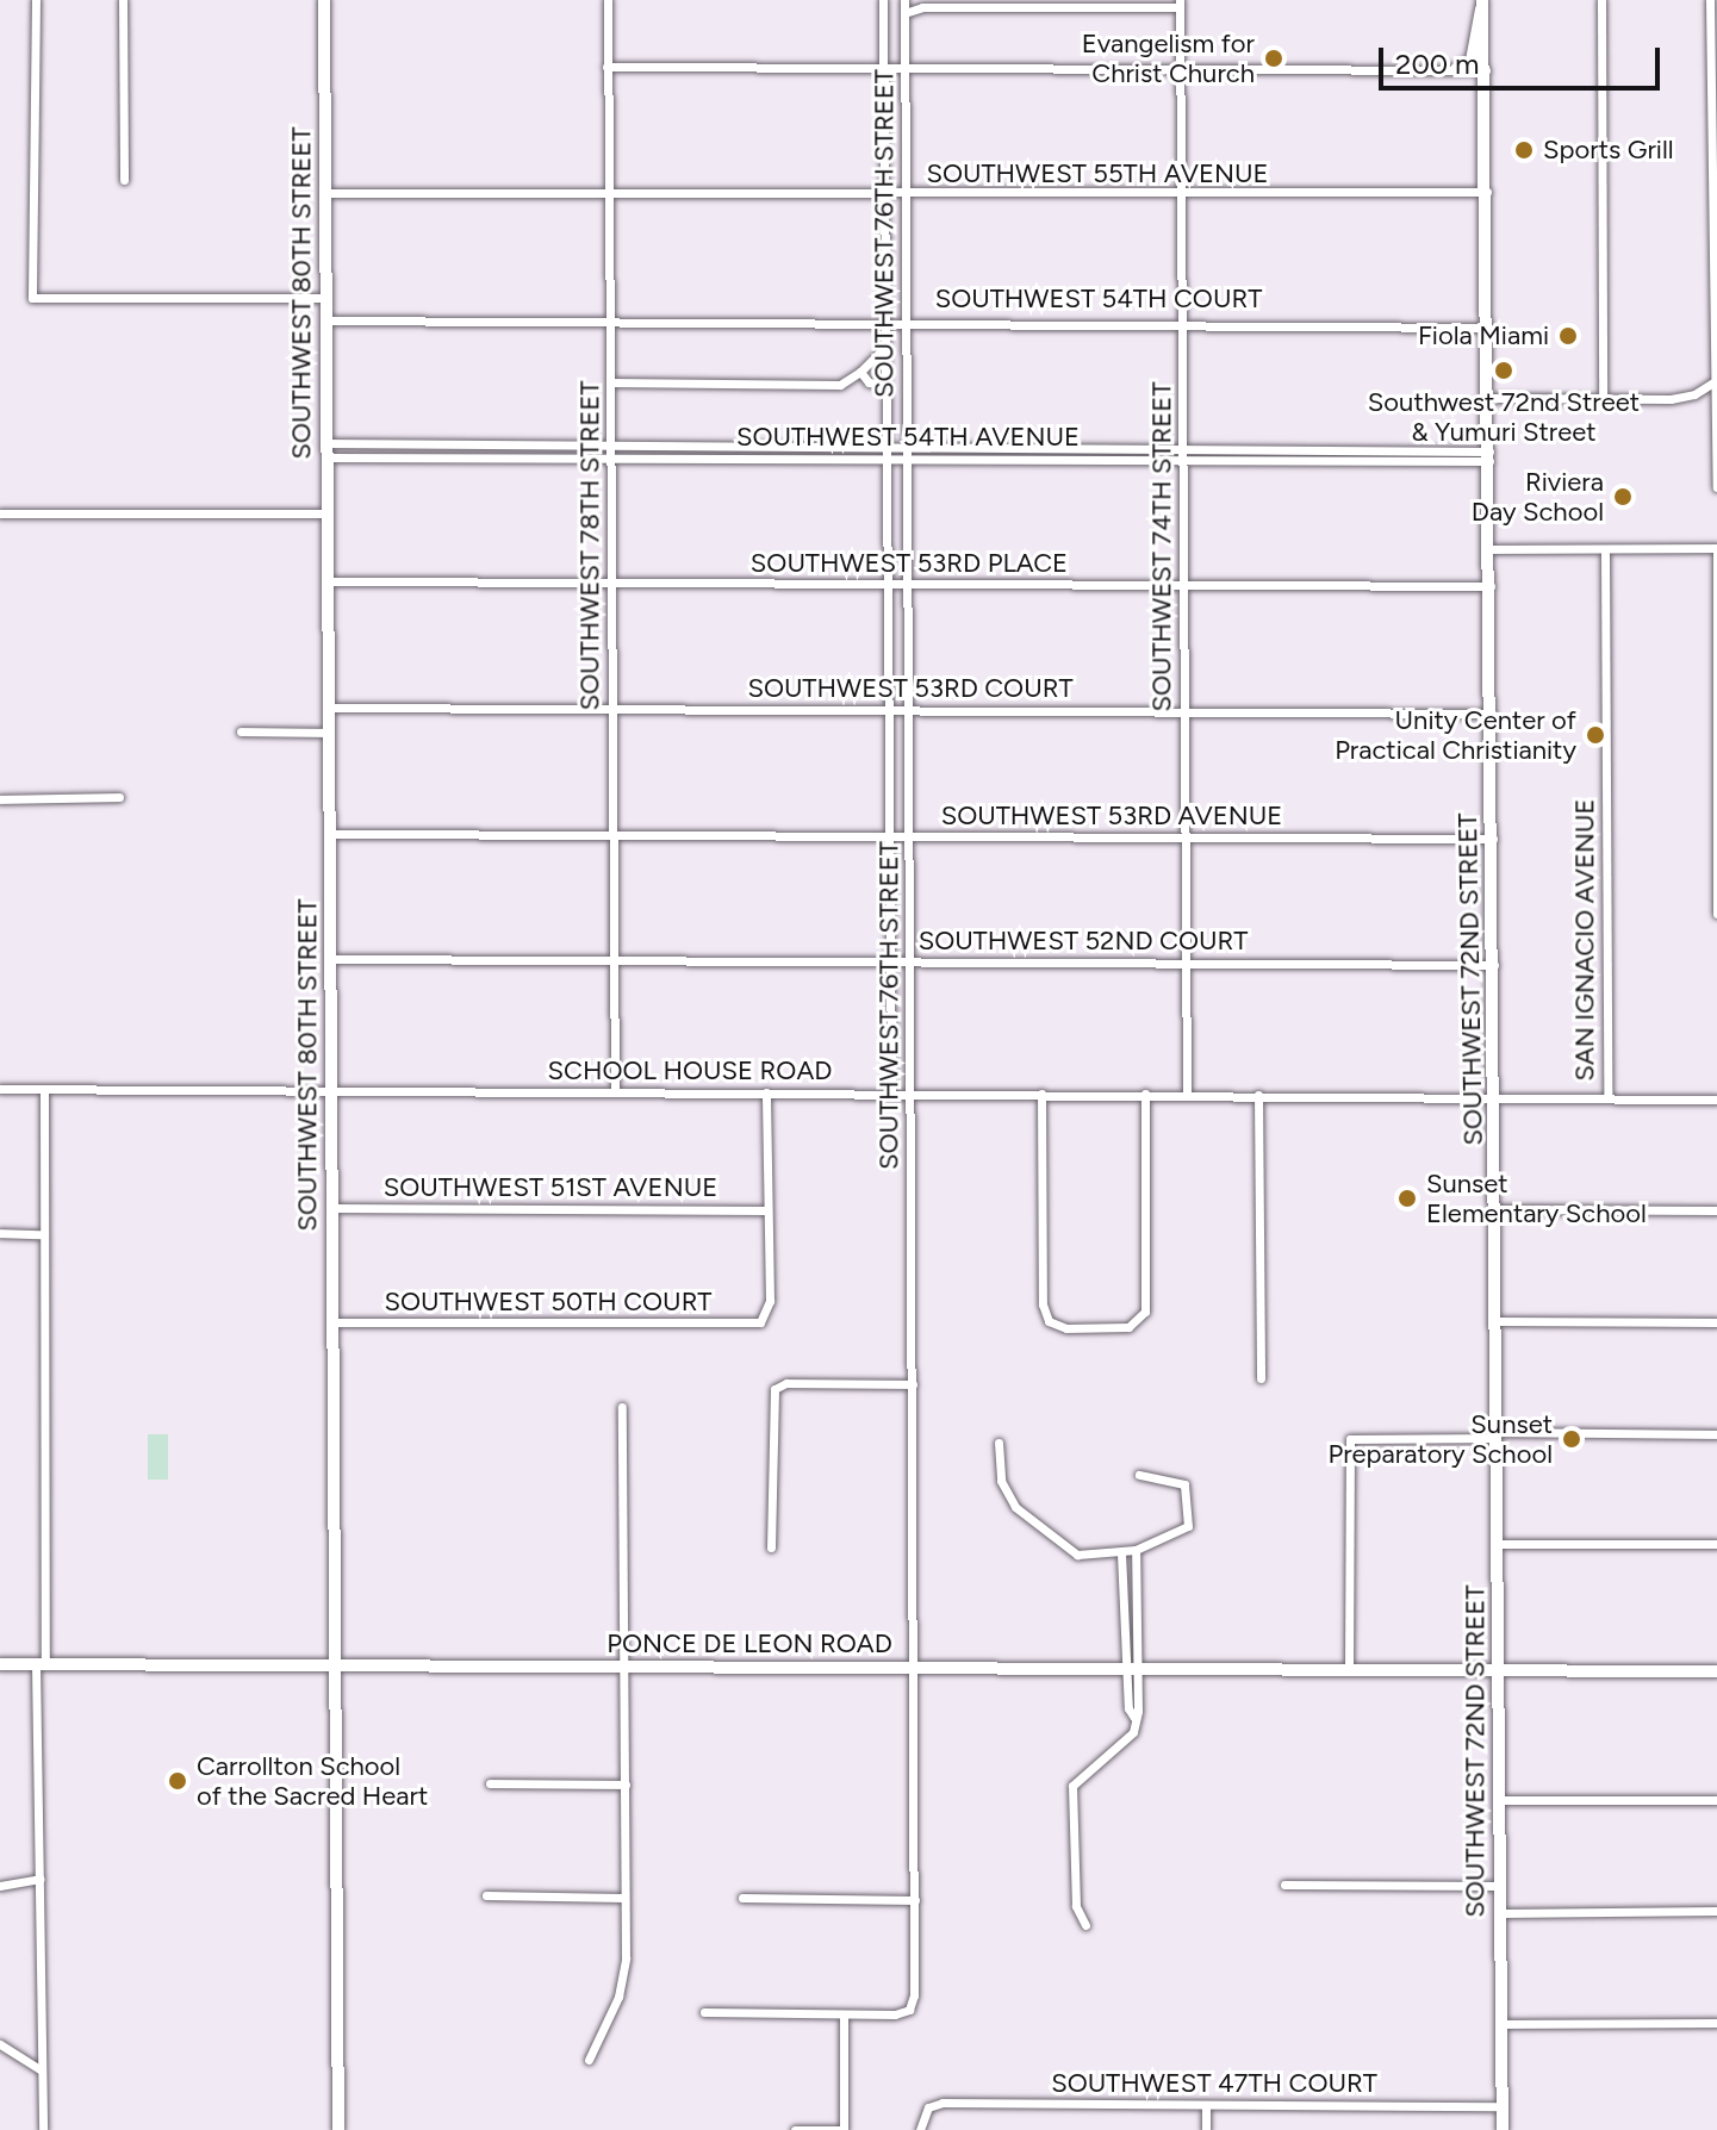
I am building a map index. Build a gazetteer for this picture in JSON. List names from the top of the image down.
{
  "streets": {
    "street": [
      "SOUTHWEST 55TH AVENUE",
      "SOUTHWEST 76TH STREET",
      "SOUTHWEST 80TH STREET",
      "SOUTHWEST 54TH COURT",
      "SOUTHWEST 54TH AVENUE",
      "SOUTHWEST 78TH STREET",
      "SOUTHWEST 74TH STREET",
      "SOUTHWEST 53RD PLACE",
      "SOUTHWEST 53RD COURT",
      "SOUTHWEST 53RD AVENUE",
      "SAN IGNACIO AVENUE",
      "SOUTHWEST 52ND COURT",
      "SOUTHWEST 72ND STREET",
      "SCHOOL HOUSE ROAD",
      "SOUTHWEST 51ST AVENUE",
      "SOUTHWEST 50TH COURT",
      "PONCE DE LEON ROAD",
      "SOUTHWEST 47TH COURT"
    ]
  },
  "crossings": [
    ["SOUTHWEST 55TH AVENUE", "SOUTHWEST 76TH STREET"],
    ["SOUTHWEST 55TH AVENUE", "SOUTHWEST 80TH STREET"],
    ["SOUTHWEST 55TH AVENUE", "SOUTHWEST 78TH STREET"],
    ["SOUTHWEST 55TH AVENUE", "SOUTHWEST 74TH STREET"],
    ["SOUTHWEST 55TH AVENUE", "SOUTHWEST 72ND STREET"],
    ["SOUTHWEST 76TH STREET", "SOUTHWEST 54TH COURT"],
    ["SOUTHWEST 76TH STREET", "SOUTHWEST 54TH AVENUE"],
    ["SOUTHWEST 76TH STREET", "SOUTHWEST 53RD PLACE"],
    ["SOUTHWEST 76TH STREET", "SOUTHWEST 53RD COURT"],
    ["SOUTHWEST 76TH STREET", "SOUTHWEST 53RD AVENUE"],
    ["SOUTHWEST 76TH STREET", "SOUTHWEST 52ND COURT"],
    ["SOUTHWEST 76TH STREET", "SCHOOL HOUSE ROAD"],
    ["SOUTHWEST 76TH STREET", "PONCE DE LEON ROAD"],
    ["SOUTHWEST 80TH STREET", "SOUTHWEST 54TH COURT"],
    ["SOUTHWEST 80TH STREET", "SOUTHWEST 54TH AVENUE"],
    ["SOUTHWEST 80TH STREET", "SOUTHWEST 53RD PLACE"],
    ["SOUTHWEST 80TH STREET", "SOUTHWEST 53RD COURT"],
    ["SOUTHWEST 80TH STREET", "SOUTHWEST 53RD AVENUE"],
    ["SOUTHWEST 80TH STREET", "SOUTHWEST 52ND COURT"],
    ["SOUTHWEST 80TH STREET", "SCHOOL HOUSE ROAD"],
    ["SOUTHWEST 80TH STREET", "SOUTHWEST 51ST AVENUE"],
    ["SOUTHWEST 80TH STREET", "SOUTHWEST 50TH COURT"],
    ["SOUTHWEST 80TH STREET", "PONCE DE LEON ROAD"],
    ["SOUTHWEST 54TH COURT", "SOUTHWEST 78TH STREET"],
    ["SOUTHWEST 54TH COURT", "SOUTHWEST 74TH STREET"],
    ["SOUTHWEST 54TH COURT", "SOUTHWEST 72ND STREET"],
    ["SOUTHWEST 54TH AVENUE", "SOUTHWEST 78TH STREET"],
    ["SOUTHWEST 54TH AVENUE", "SOUTHWEST 74TH STREET"],
    ["SOUTHWEST 54TH AVENUE", "SOUTHWEST 72ND STREET"],
    ["SOUTHWEST 78TH STREET", "SOUTHWEST 53RD PLACE"],
    ["SOUTHWEST 78TH STREET", "SOUTHWEST 53RD COURT"],
    ["SOUTHWEST 78TH STREET", "SOUTHWEST 53RD AVENUE"],
    ["SOUTHWEST 78TH STREET", "SOUTHWEST 52ND COURT"],
    ["SOUTHWEST 78TH STREET", "SCHOOL HOUSE ROAD"],
    ["SOUTHWEST 74TH STREET", "SOUTHWEST 53RD PLACE"],
    ["SOUTHWEST 74TH STREET", "SOUTHWEST 53RD COURT"],
    ["SOUTHWEST 74TH STREET", "SOUTHWEST 53RD AVENUE"],
    ["SOUTHWEST 74TH STREET", "SOUTHWEST 52ND COURT"],
    ["SOUTHWEST 74TH STREET", "SCHOOL HOUSE ROAD"],
    ["SOUTHWEST 53RD PLACE", "SOUTHWEST 72ND STREET"],
    ["SOUTHWEST 53RD COURT", "SOUTHWEST 72ND STREET"],
    ["SOUTHWEST 53RD AVENUE", "SOUTHWEST 72ND STREET"],
    ["SAN IGNACIO AVENUE", "SCHOOL HOUSE ROAD"],
    ["SOUTHWEST 52ND COURT", "SOUTHWEST 72ND STREET"],
    ["SOUTHWEST 72ND STREET", "SCHOOL HOUSE ROAD"],
    ["SOUTHWEST 72ND STREET", "PONCE DE LEON ROAD"],
    ["SOUTHWEST 72ND STREET", "SOUTHWEST 47TH COURT"],
    ["SOUTHWEST 51ST AVENUE", "SOUTHWEST 50TH COURT"]
  ],
  "places": [
    "Evangelism for Christ Church",
    "Sports Grill",
    "Fiola Miami",
    "Southwest 72nd Street & Yumuri Street",
    "Riviera Day School",
    "Unity Center of Practical Christianity",
    "Sunset Elementary School",
    "Sunset Preparatory School",
    "Carrollton School of the Sacred Heart"
  ],
  "scale_bar": "200 m"
}
